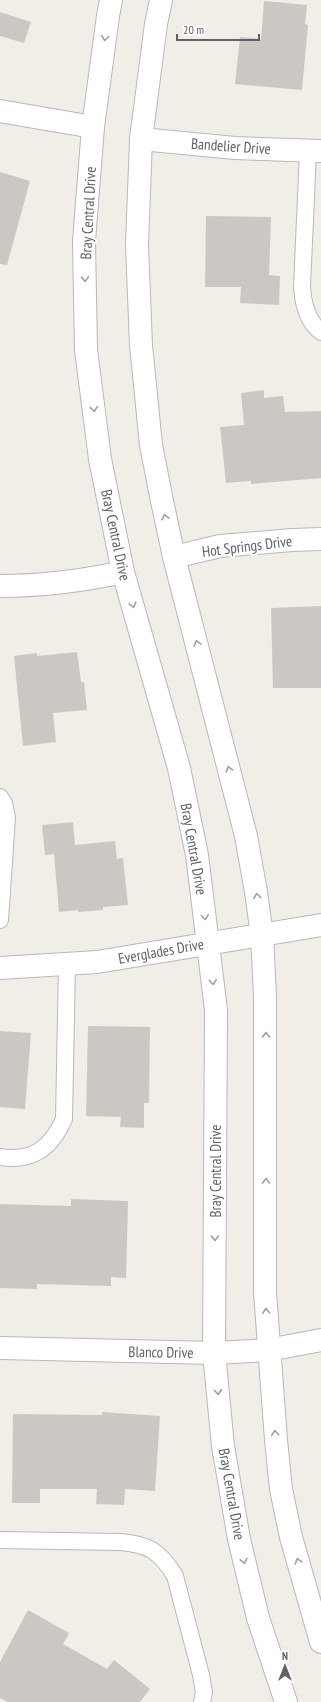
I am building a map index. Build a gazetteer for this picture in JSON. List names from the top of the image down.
{
  "streets": {
    "street": [
      "Bandelier Drive",
      "Bray Central Drive",
      "Hot Springs Drive",
      "Everglades Drive",
      "Blanco Drive"
    ]
  },
  "crossings": [
    ["Bray Central Drive", "Everglades Drive"],
    ["Bray Central Drive", "Blanco Drive"]
  ],
  "scale_bar": "20 m",
  "north": "top"
}
